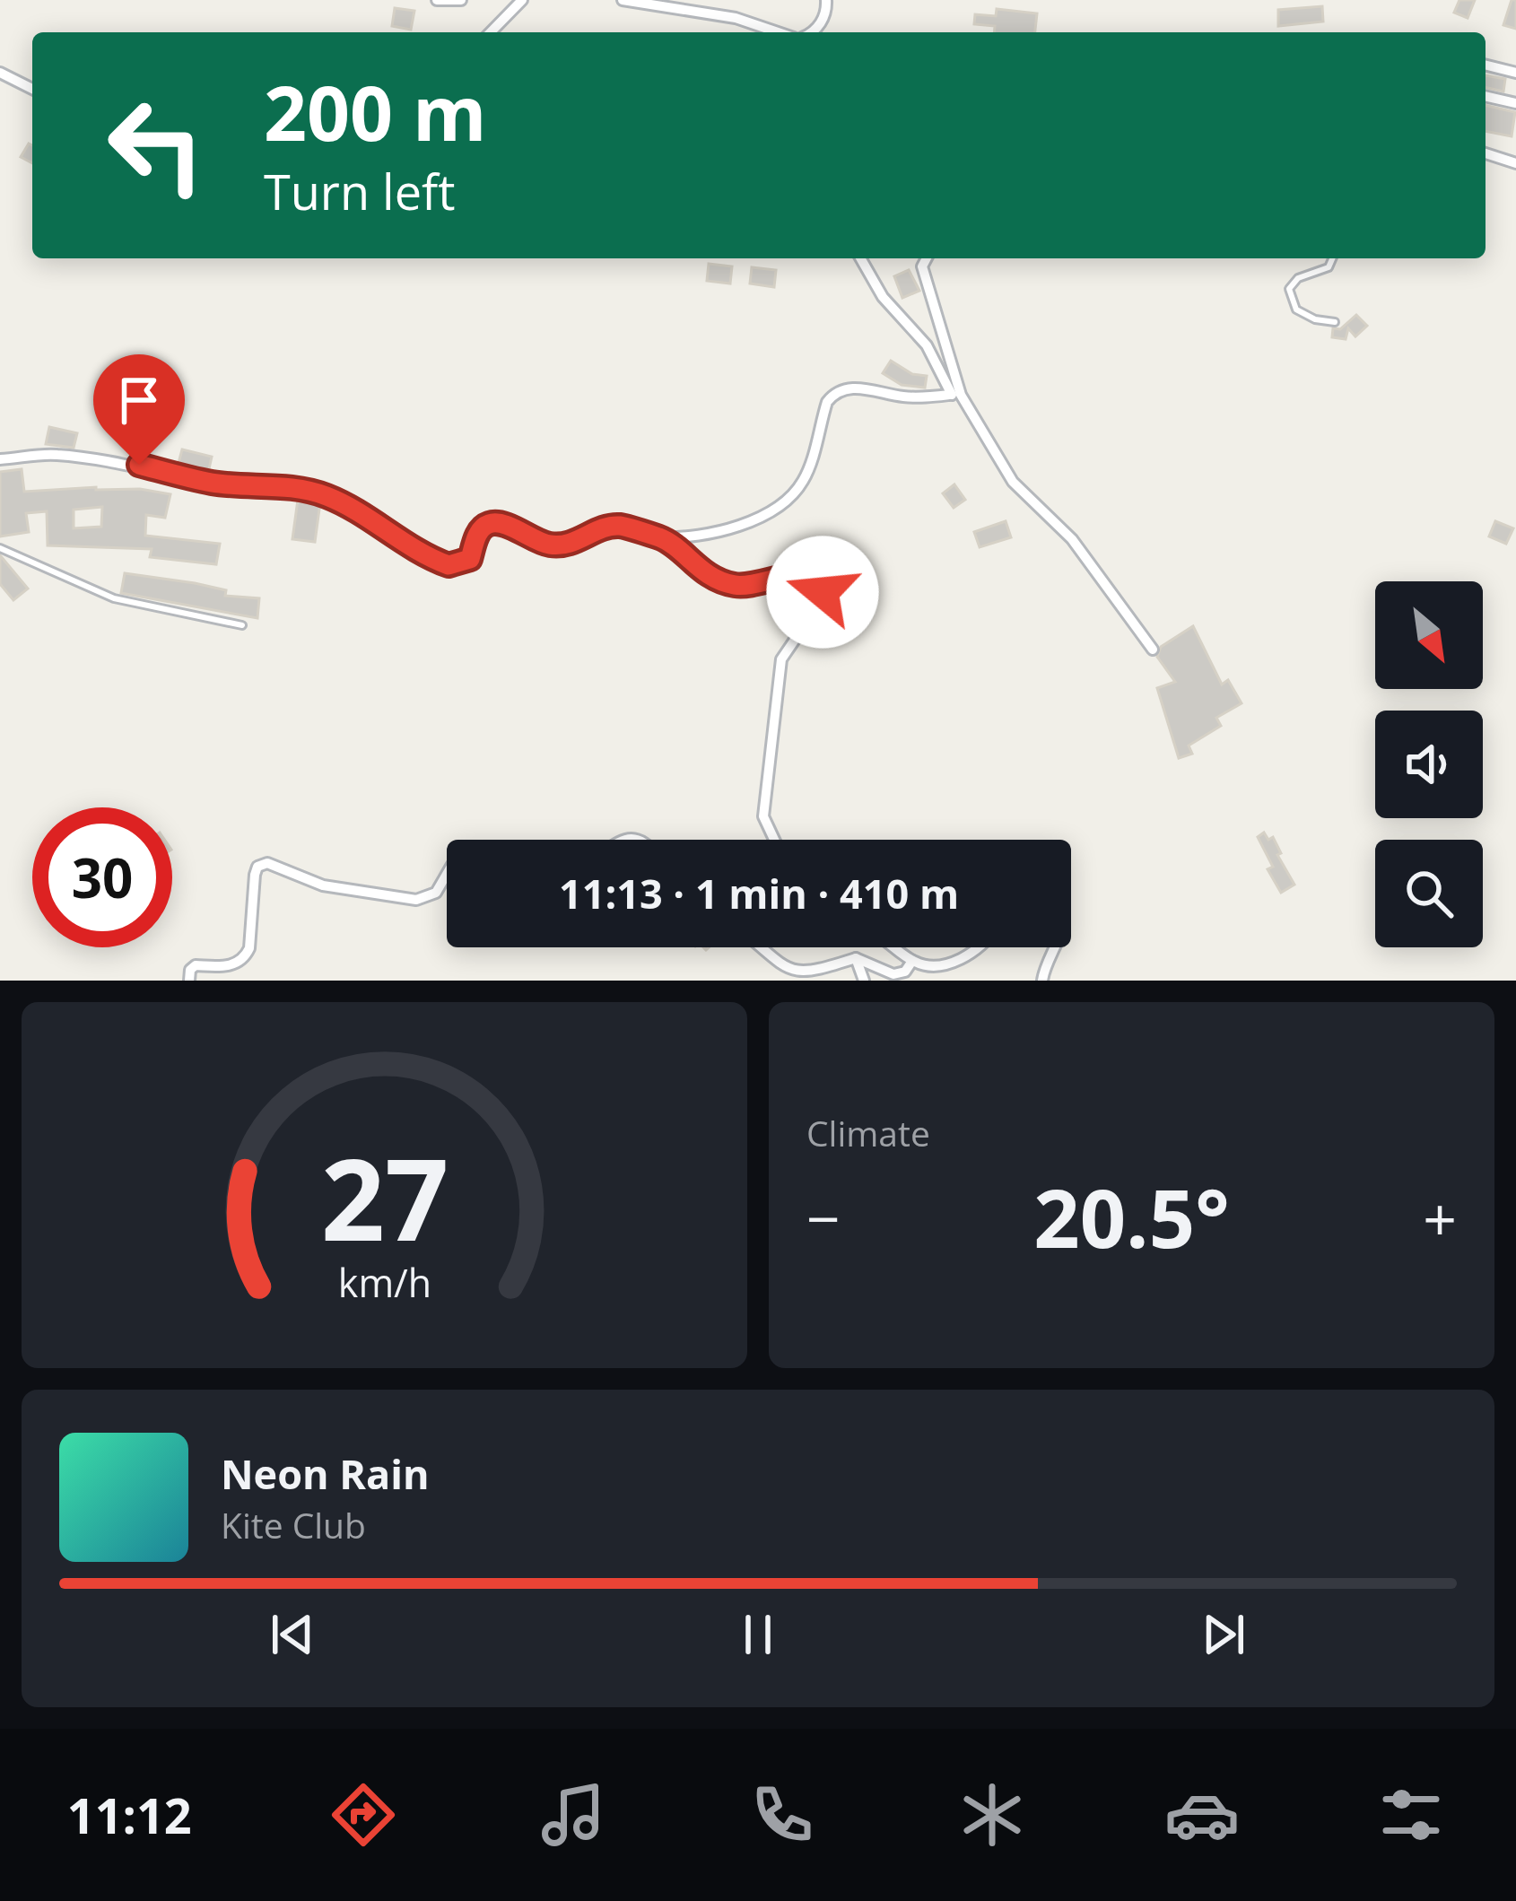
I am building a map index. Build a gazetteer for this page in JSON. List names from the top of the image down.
{
  "north": "bottom right",
  "page": {
    "turn": ["200 m", "Turn left"],
    "limit": "30",
    "trip": "11:13 · 1 min · 410 m",
    "tile": "Climate",
    "heat": ["−", "20.5°", "+"],
    "song": ["Neon Rain", "Kite Club"],
    "tabs": "11:12",
    "gauge": ["27", "km/h"]
  }
}
